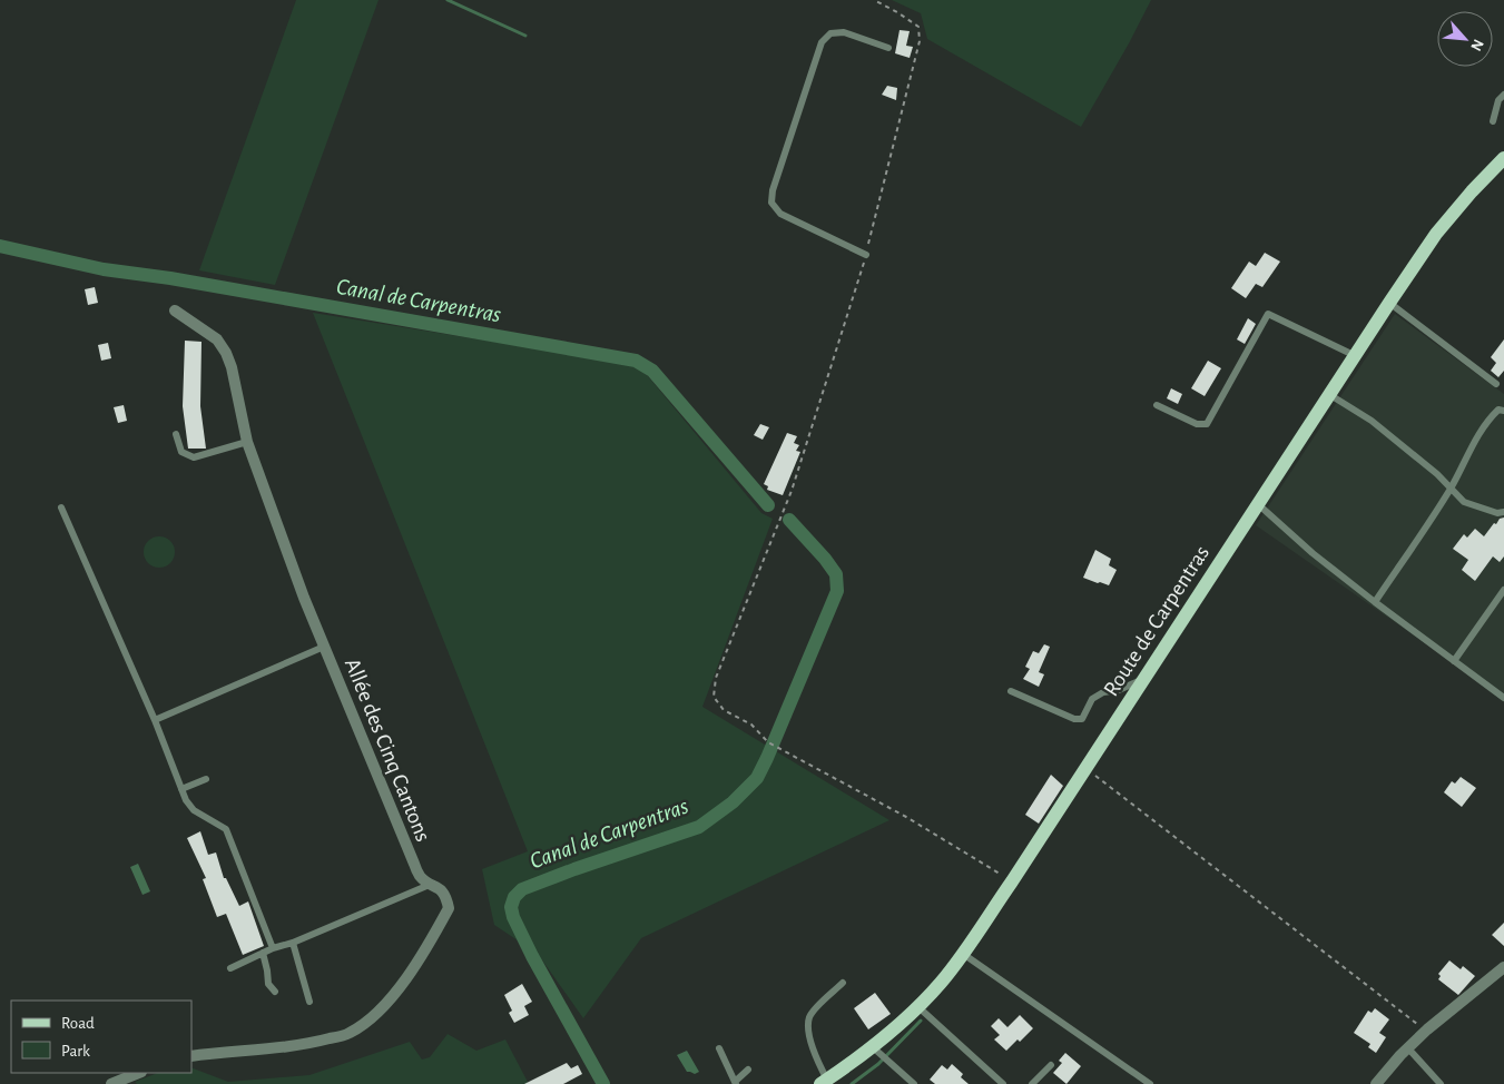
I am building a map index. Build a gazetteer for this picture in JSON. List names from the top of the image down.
{
  "streets": {
    "main road": ["Route de Carpentras"],
    "street": ["Allée des Cinq Cantons"]
  },
  "water": ["Canal de Carpentras"],
  "legend": ["Road", "Park"],
  "north": "bottom right"
}
